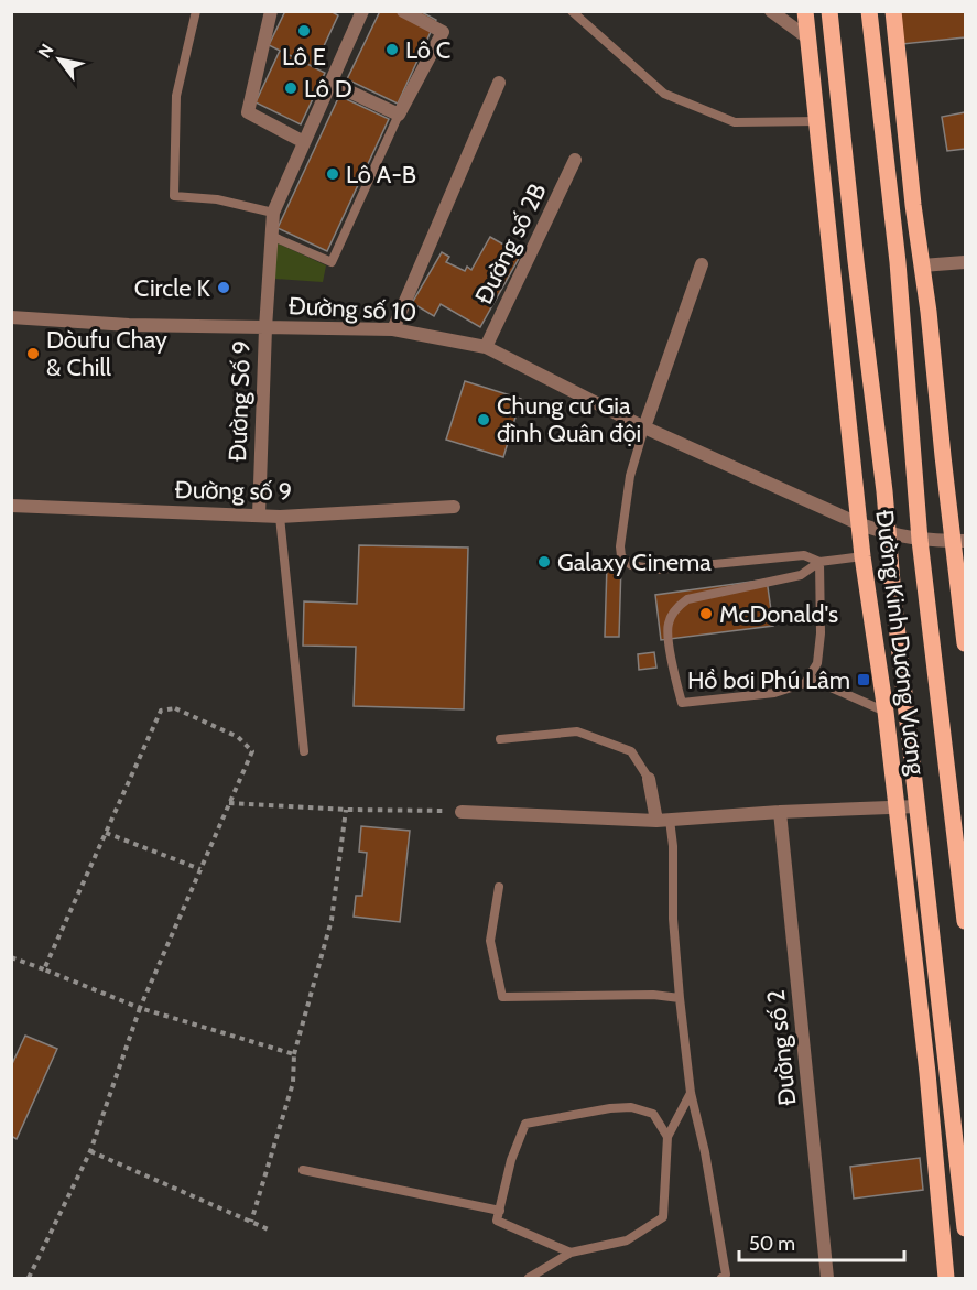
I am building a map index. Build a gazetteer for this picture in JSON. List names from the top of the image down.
{
  "streets": {
    "main road": ["Đường Kinh Dương Vương"],
    "street": [
      "Đường số 2B",
      "Đường số 10",
      "Đường Số 9",
      "Đường số 9",
      "Đường số 2"
    ]
  },
  "crossings": [
    ["Đường số 2B", "Đường số 10"],
    ["Đường số 10", "Đường Số 9"],
    ["Đường số 10", "Đường Kinh Dương Vương"],
    ["Đường Số 9", "Đường số 9"]
  ],
  "places": {
    "other": [
      "Lô E",
      "Lô C",
      "Lô D",
      "Lô A-B",
      "Circle K",
      "Dòufu Chay & Chill",
      "Chung cư Gia đình Quân đội",
      "Galaxy Cinema",
      "McDonald's"
    ],
    "transit": ["Hồ bơi Phú Lâm"]
  },
  "scale_bar": "50 m",
  "north": "top left"
}
